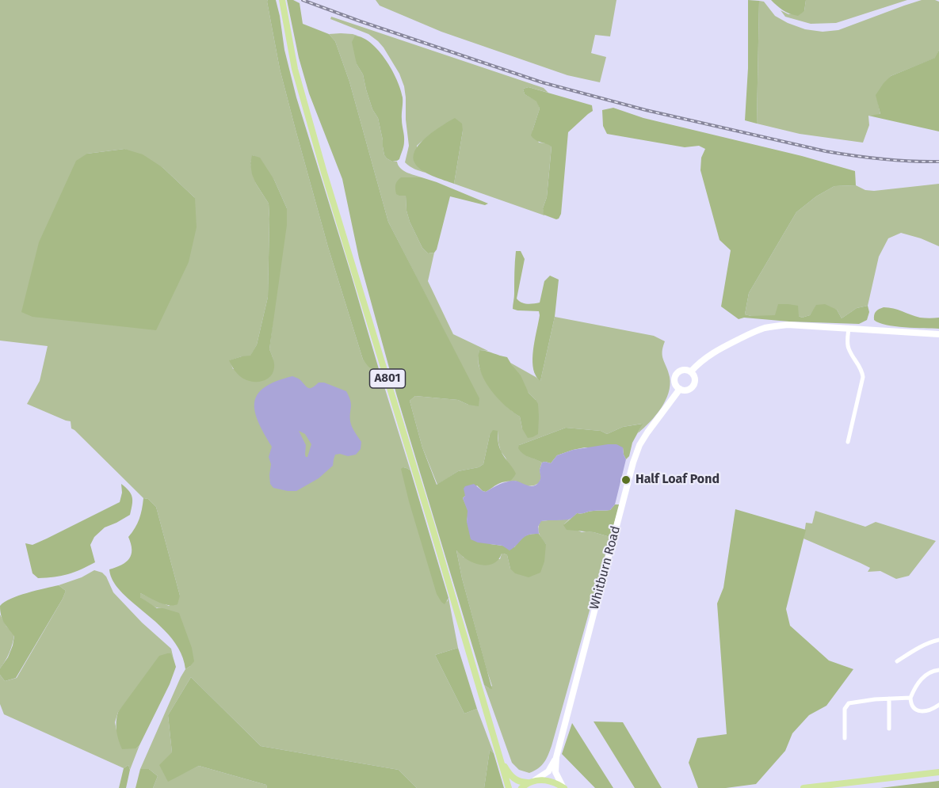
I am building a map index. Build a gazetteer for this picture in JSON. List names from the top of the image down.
{
  "streets": {
    "main road": ["A801", "Whitburn Road"]
  },
  "crossings": [
    ["A801", "Whitburn Road"]
  ],
  "places": ["Half Loaf Pond"]
}
